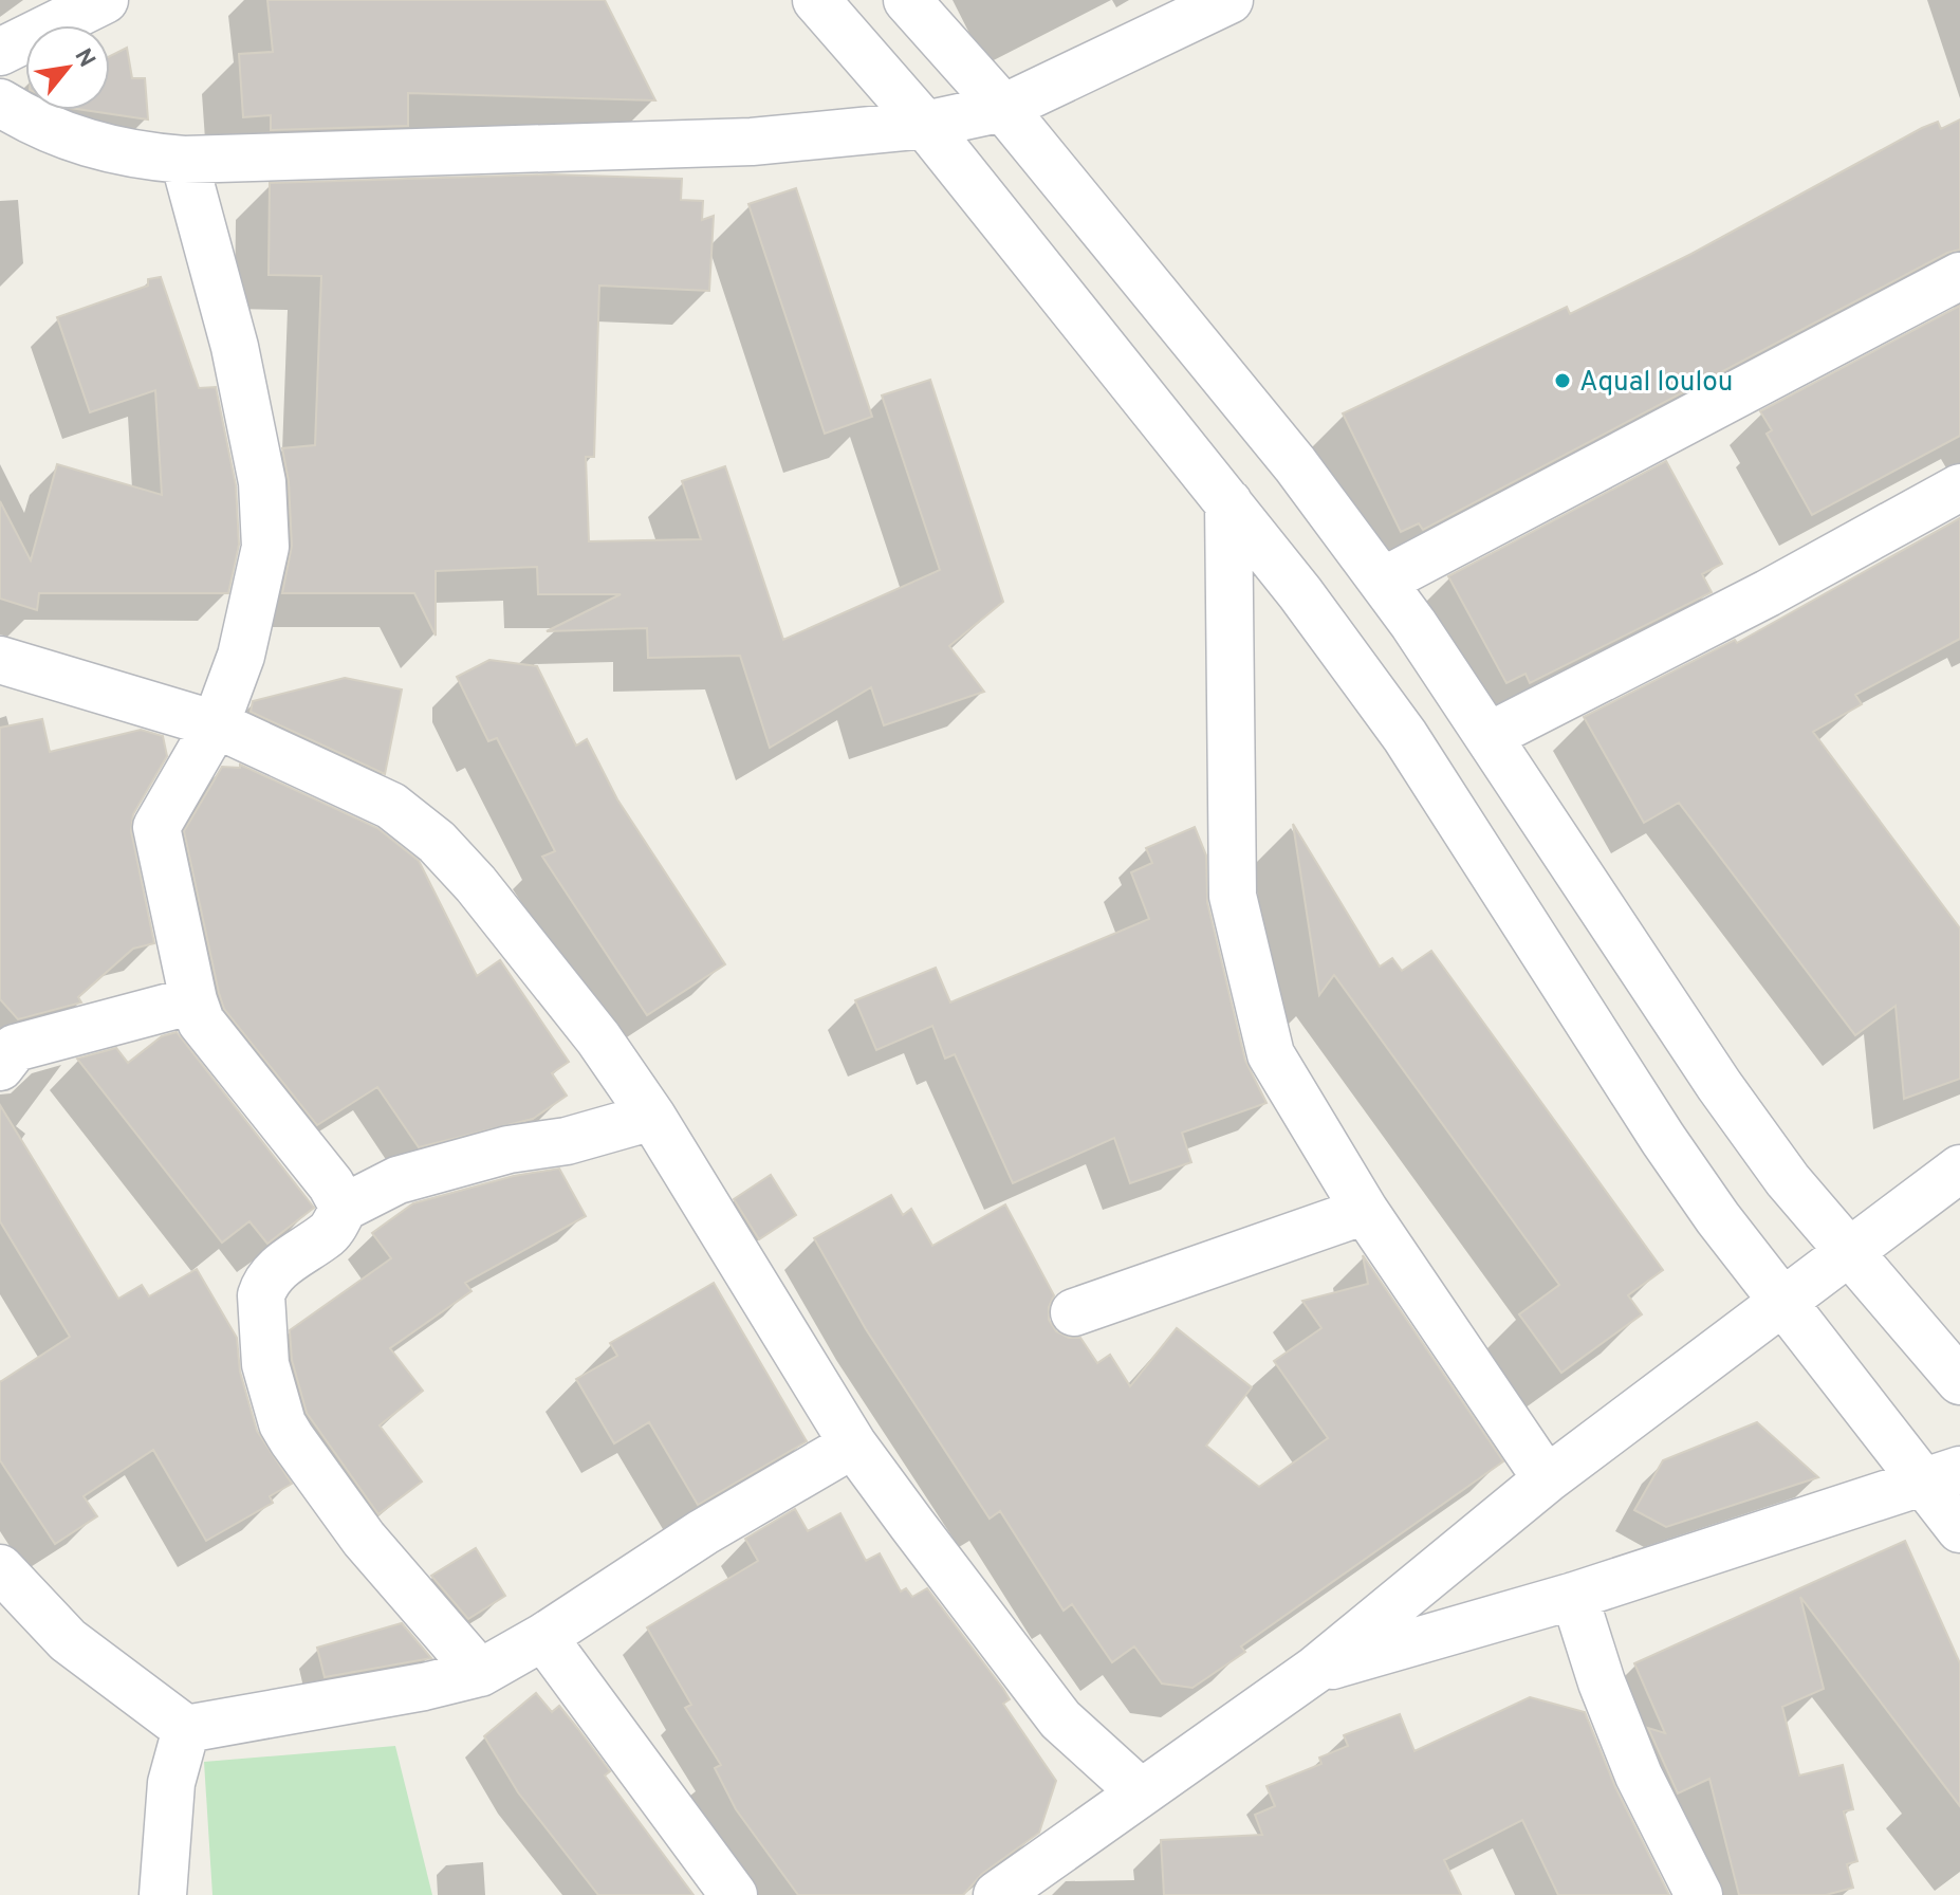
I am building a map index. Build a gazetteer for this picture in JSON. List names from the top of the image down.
{
  "places": ["Aqual loulou"],
  "north": "top right"
}
